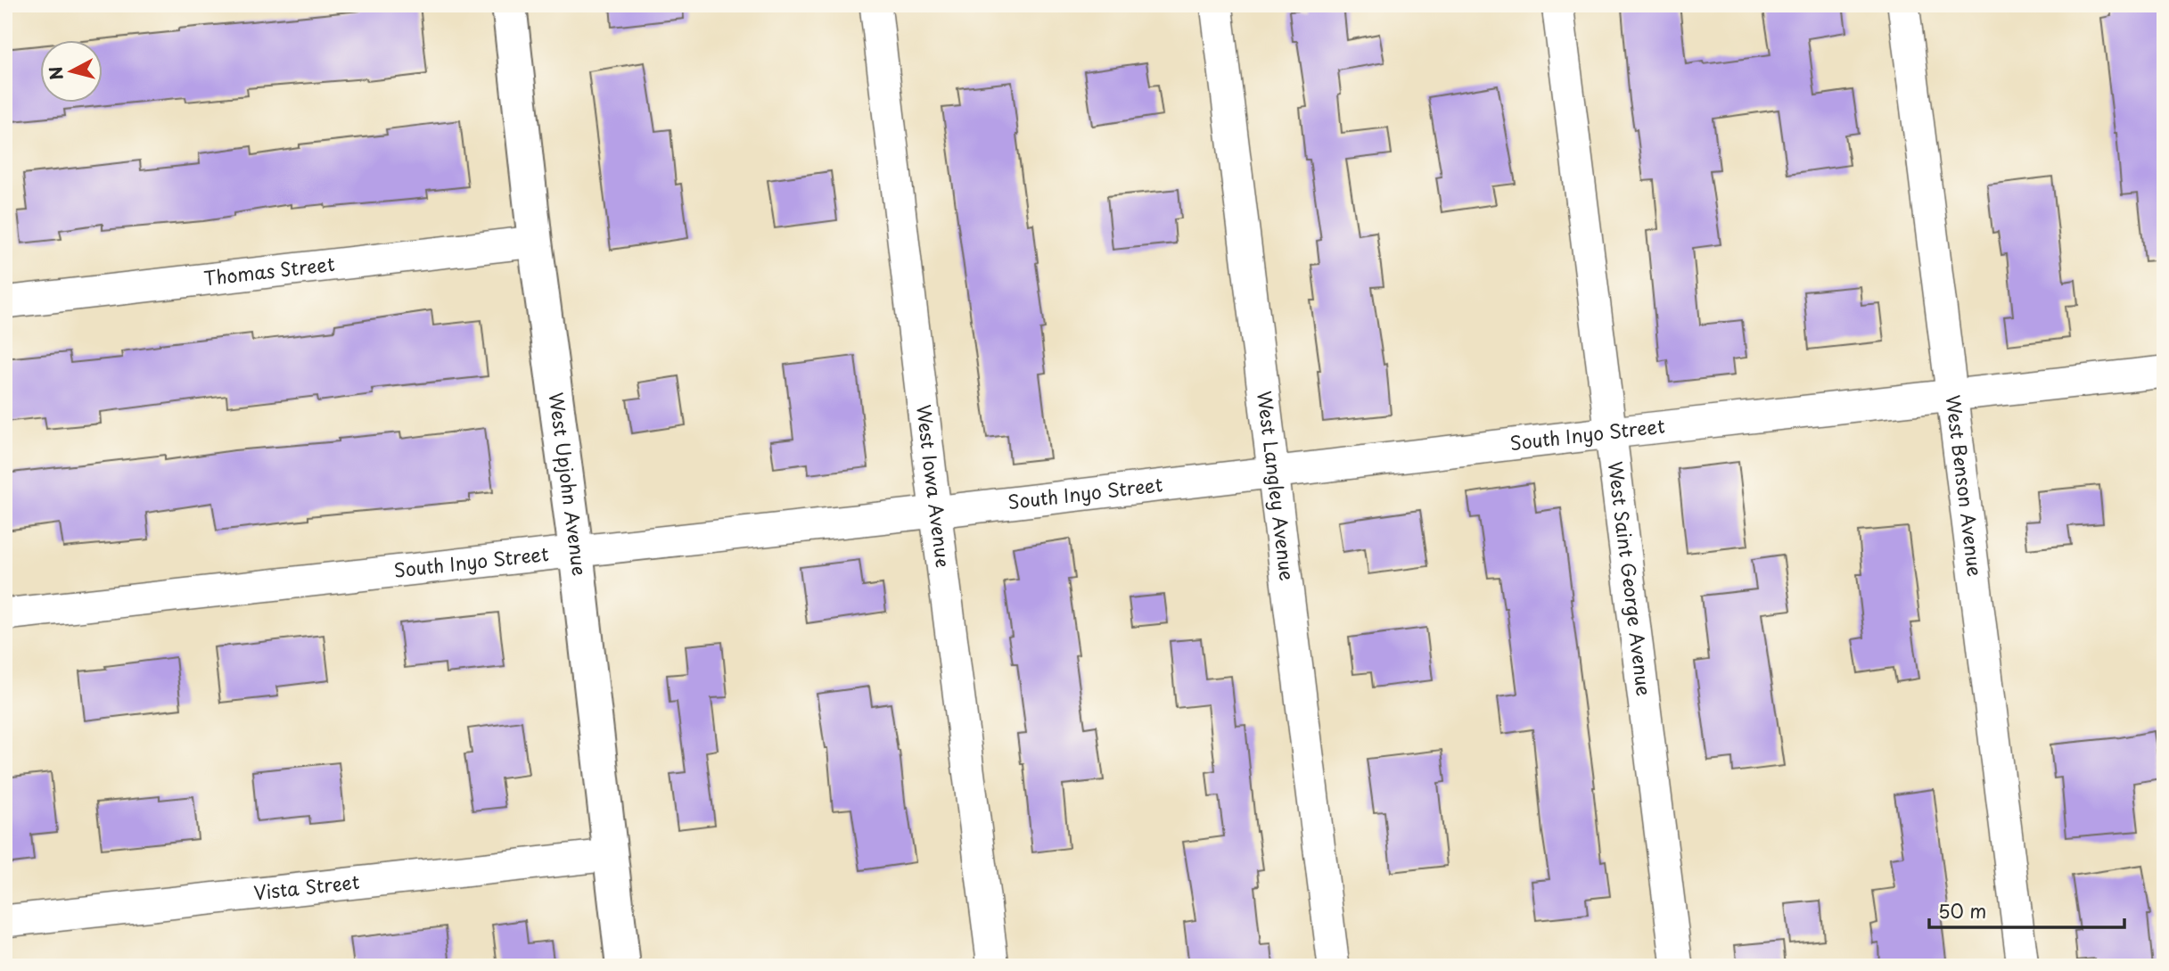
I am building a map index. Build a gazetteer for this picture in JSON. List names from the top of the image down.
{
  "streets": {
    "street": [
      "Thomas Street",
      "South Inyo Street",
      "West Upjohn Avenue",
      "West Langley Avenue",
      "West Benson Avenue",
      "West Iowa Avenue",
      "West Saint George Avenue",
      "Vista Street"
    ]
  },
  "crossings": [
    ["Thomas Street", "West Upjohn Avenue"],
    ["South Inyo Street", "West Upjohn Avenue"],
    ["South Inyo Street", "West Langley Avenue"],
    ["South Inyo Street", "West Benson Avenue"],
    ["South Inyo Street", "West Iowa Avenue"],
    ["South Inyo Street", "West Saint George Avenue"],
    ["West Upjohn Avenue", "Vista Street"]
  ],
  "scale_bar": "50 m",
  "north": "left"
}
